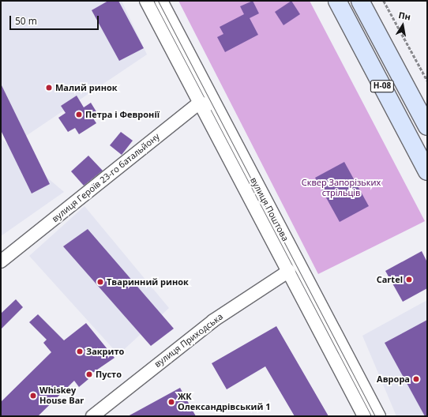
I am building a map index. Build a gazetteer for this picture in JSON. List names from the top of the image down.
{
  "streets": {
    "main road": ["Н-08"],
    "street": ["вулиця Героїв 23-го батальйону", "вулиця Поштова", "вулиця Приходська"]
  },
  "crossings": [
    ["вулиця Героїв 23-го батальйону", "вулиця Поштова"],
    ["вулиця Поштова", "вулиця Приходська"]
  ],
  "parks": ["Сквер Запорізьких стрільців"],
  "places": [
    "Малий ринок",
    "Петра і Февронії",
    "Cartel",
    "Тваринний ринок",
    "Закрито",
    "Пусто",
    "Аврора",
    "Whiskey House Bar",
    "ЖК Олександрівський 1"
  ],
  "scale_bar": "50 m",
  "north": "top"
}
